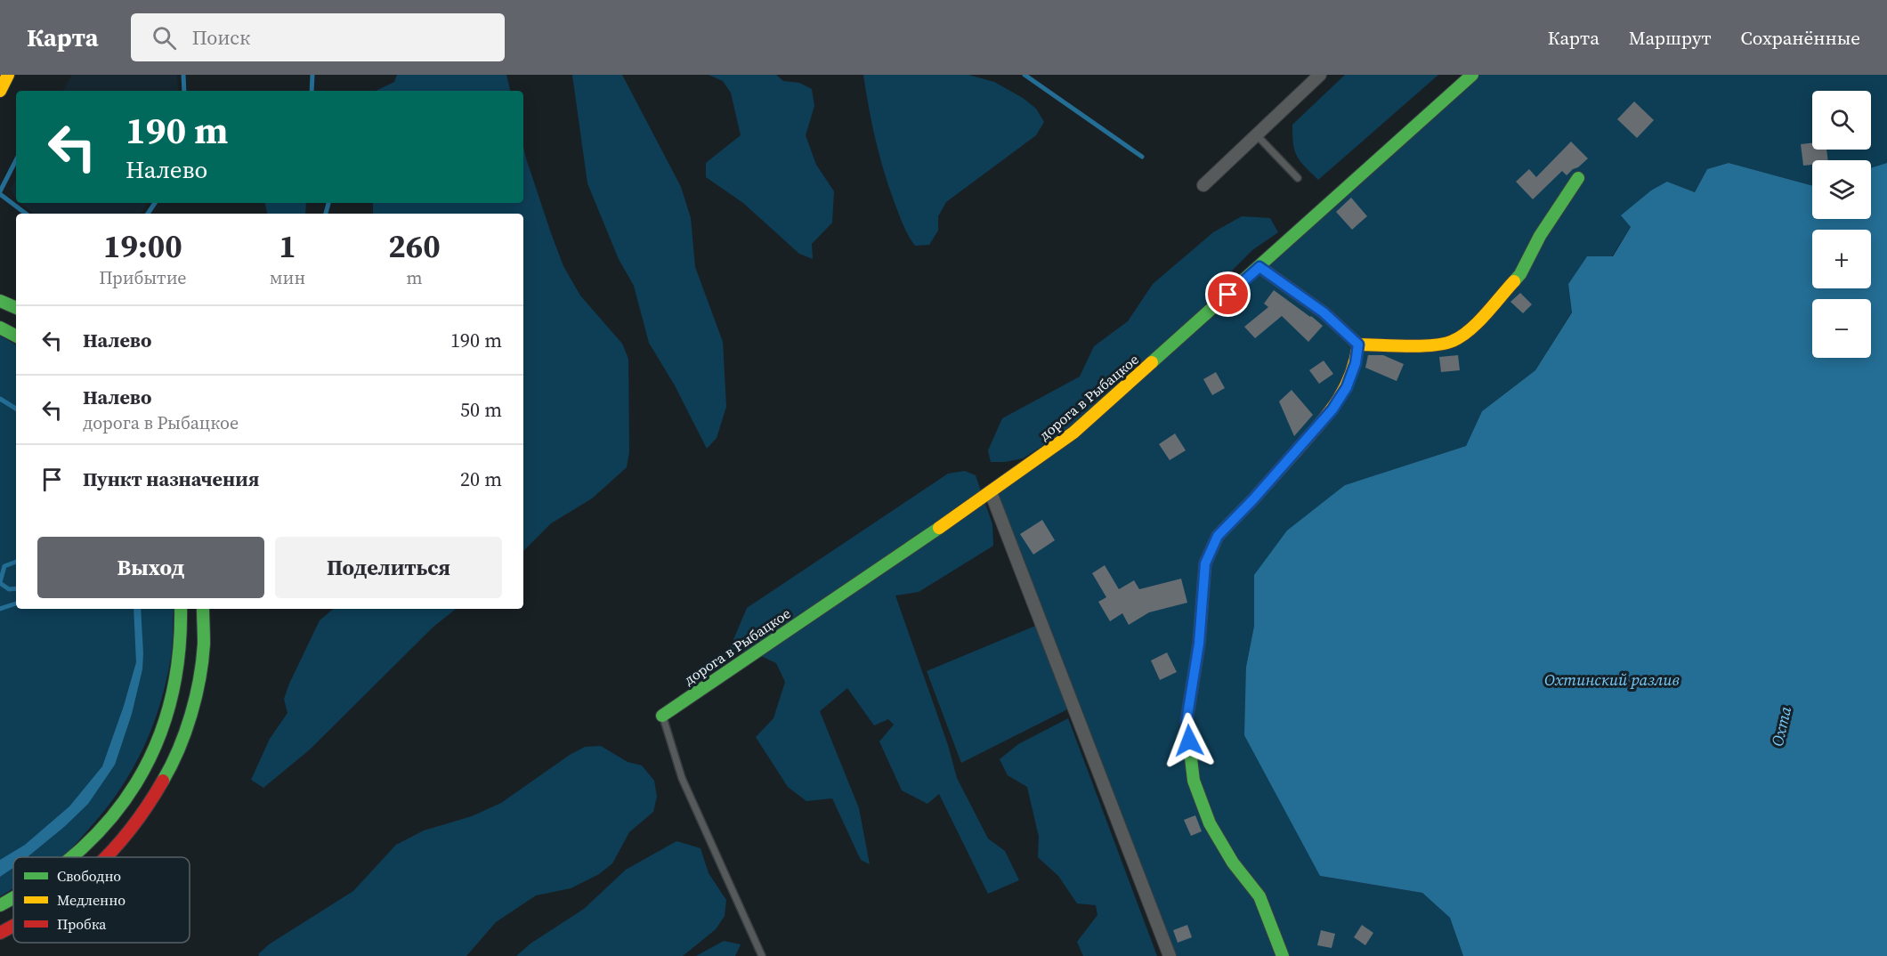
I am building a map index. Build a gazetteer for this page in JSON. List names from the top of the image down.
{
  "streets": {
    "main road": ["дорога в Рыбацкое"]
  },
  "water": ["Охтинский разлив", "Охта"],
  "legend": ["Свободно", "Медленно", "Пробка"],
  "page": {
    "header": "Карта",
    "search": "Поиск",
    "nav": ["Карта", "Маршрут", "Сохранённые"],
    "map_buttons": ["+", "−"],
    "turn": ["190 m", "Налево"],
    "eta": [
      "19:00",
      "Прибытие",
      "1",
      "мин",
      "260",
      "m"
    ],
    "list": [
      {
        "name": "Налево",
        "value": "190 m"
      },
      {
        "name": "Налево",
        "note": "дорога в Рыбацкое",
        "value": "50 m"
      },
      {
        "name": "Пункт назначения",
        "value": "20 m"
      }
    ],
    "buttons": ["Выход", "Поделиться"]
  }
}
